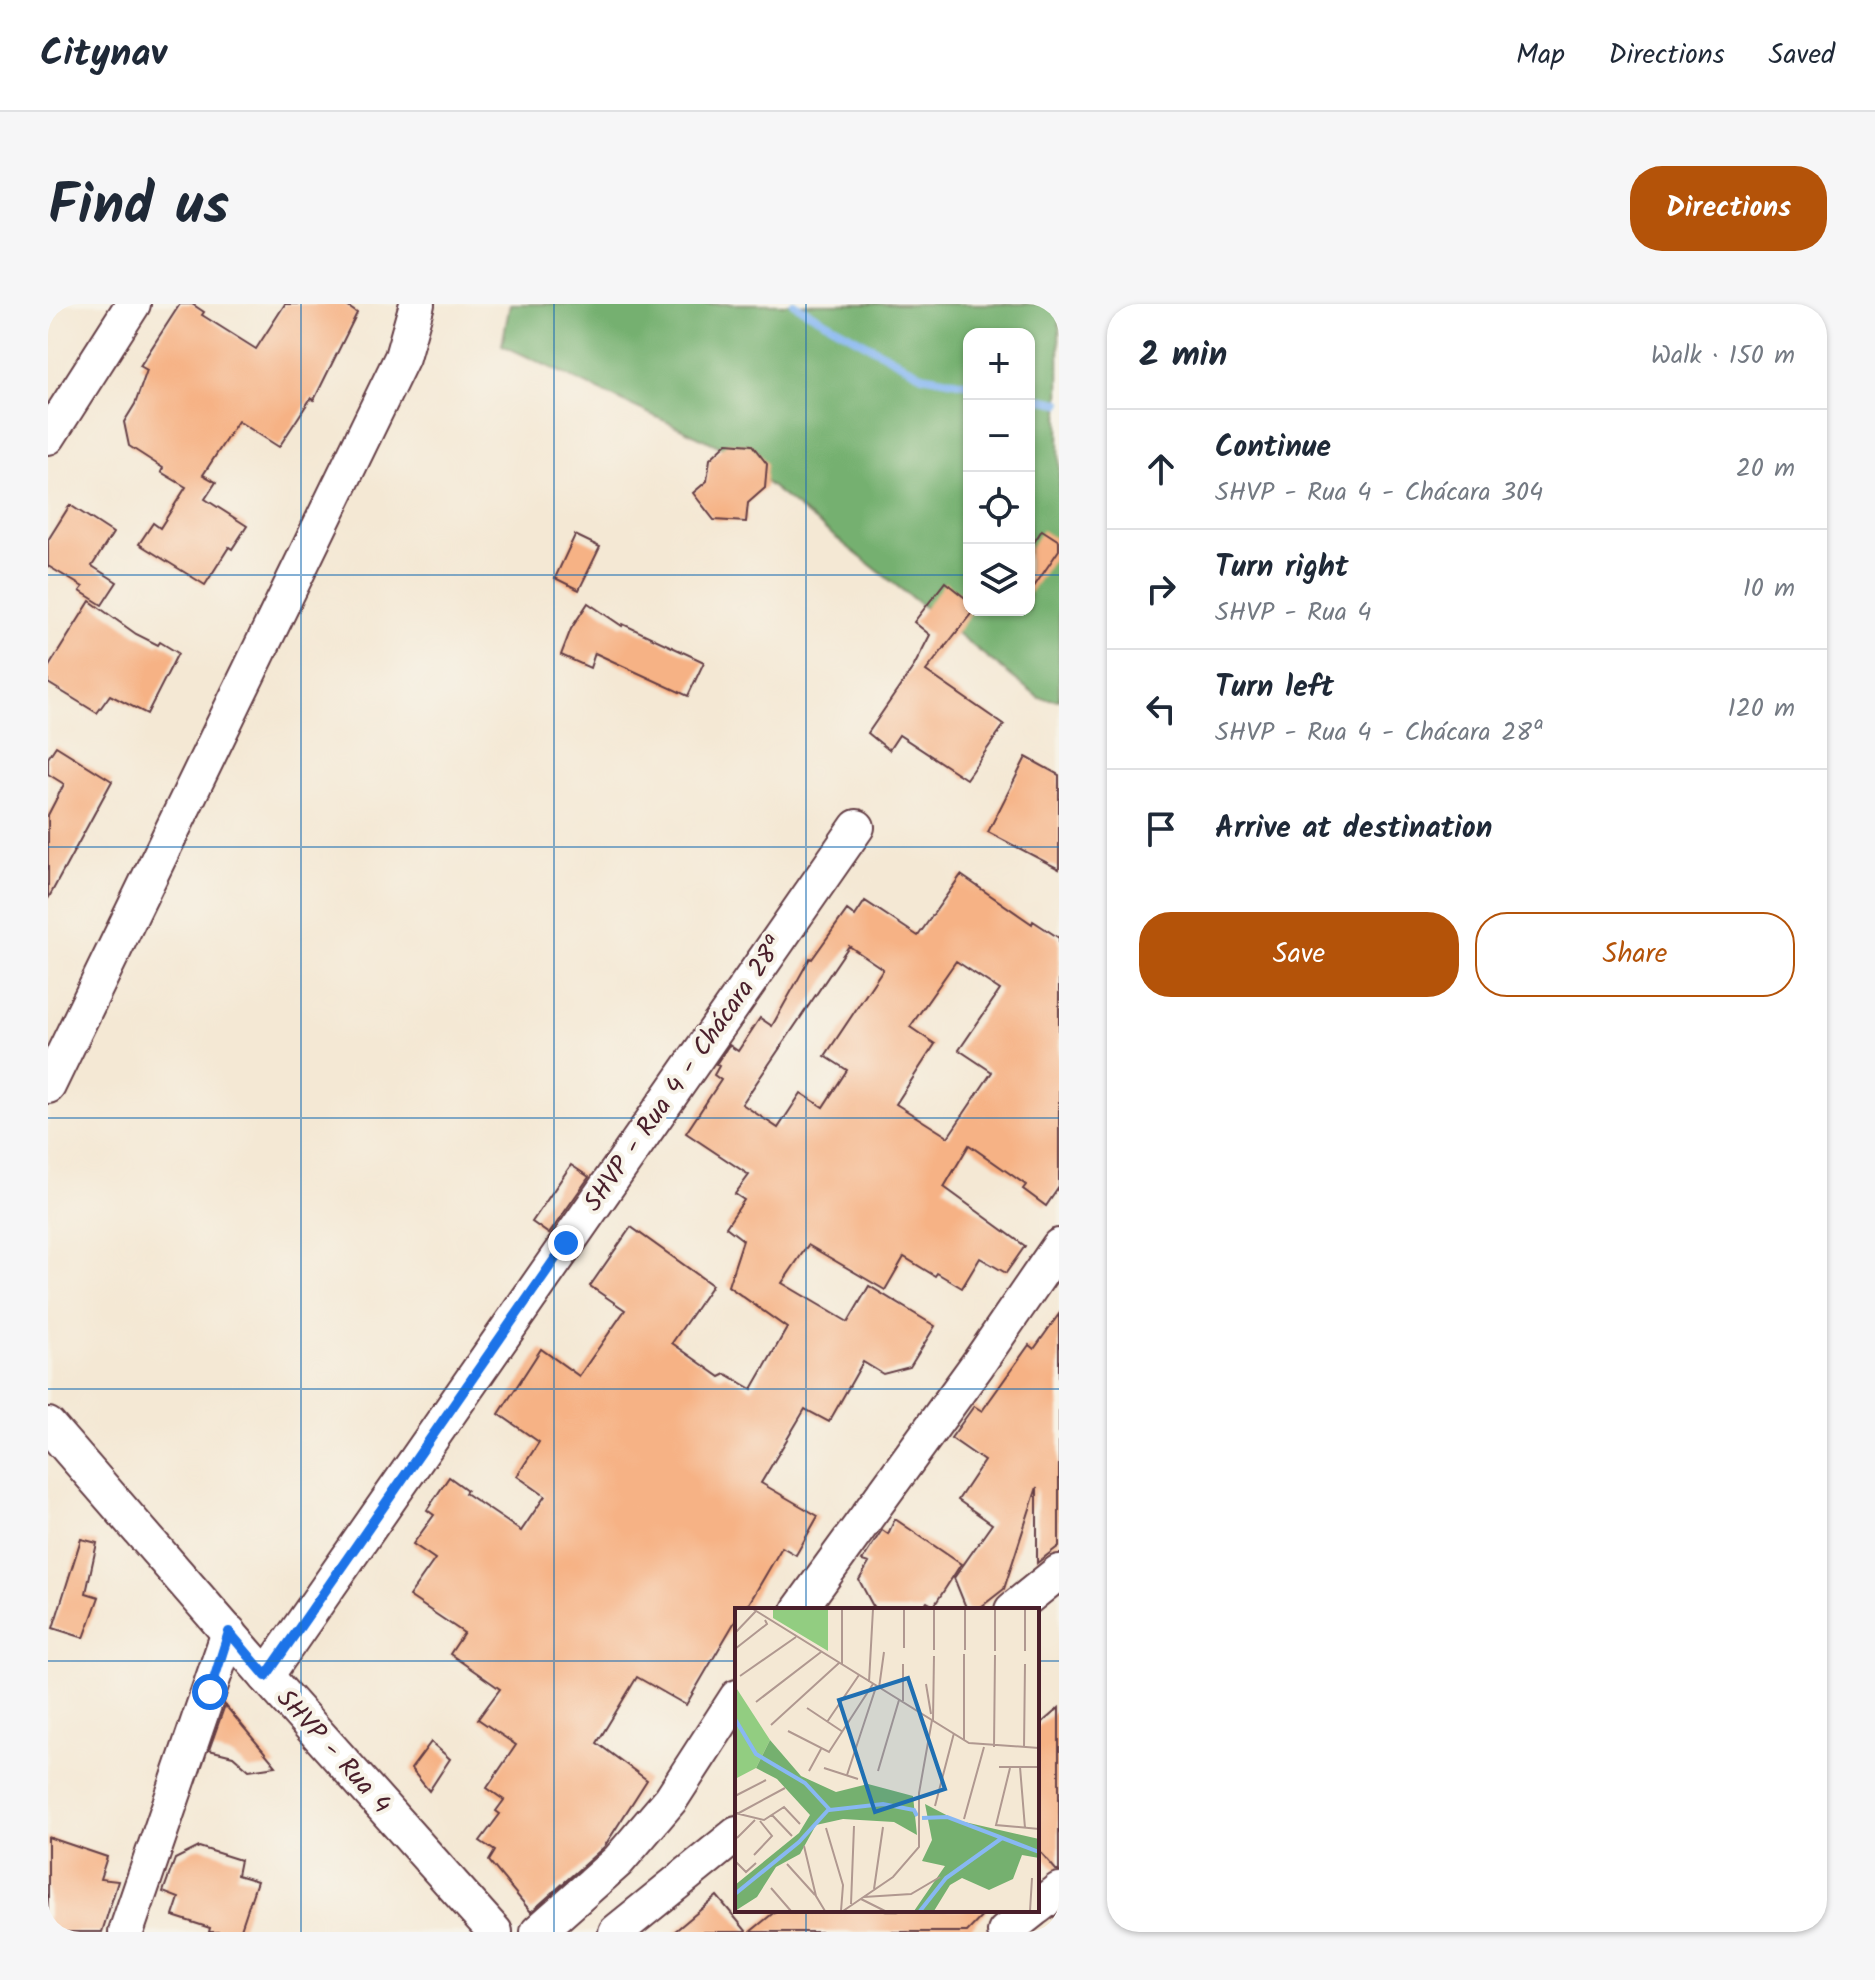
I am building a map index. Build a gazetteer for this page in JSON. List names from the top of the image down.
{
  "streets": {
    "street": ["SHVP - Rua 4 - Chácara 28ª", "SHVP - Rua 4"]
  },
  "crossings": [
    ["SHVP - Rua 4 - Chácara 28ª", "SHVP - Rua 4"]
  ],
  "page": {
    "header": "Citynav",
    "nav": ["Map", "Directions", "Saved"],
    "title": "Find us",
    "buttons": [
      "Directions",
      ["Save", "Share"]
    ],
    "heading": ["2 min", "Walk · 150 m"],
    "map_buttons": ["+", "−"],
    "list": [
      ["Continue", "SHVP - Rua 4 - Chácara 304", "20 m"],
      ["Turn right", "SHVP - Rua 4", "10 m"],
      ["Turn left", "SHVP - Rua 4 - Chácara 28ª", "120 m"],
      "Arrive at destination"
    ]
  }
}
